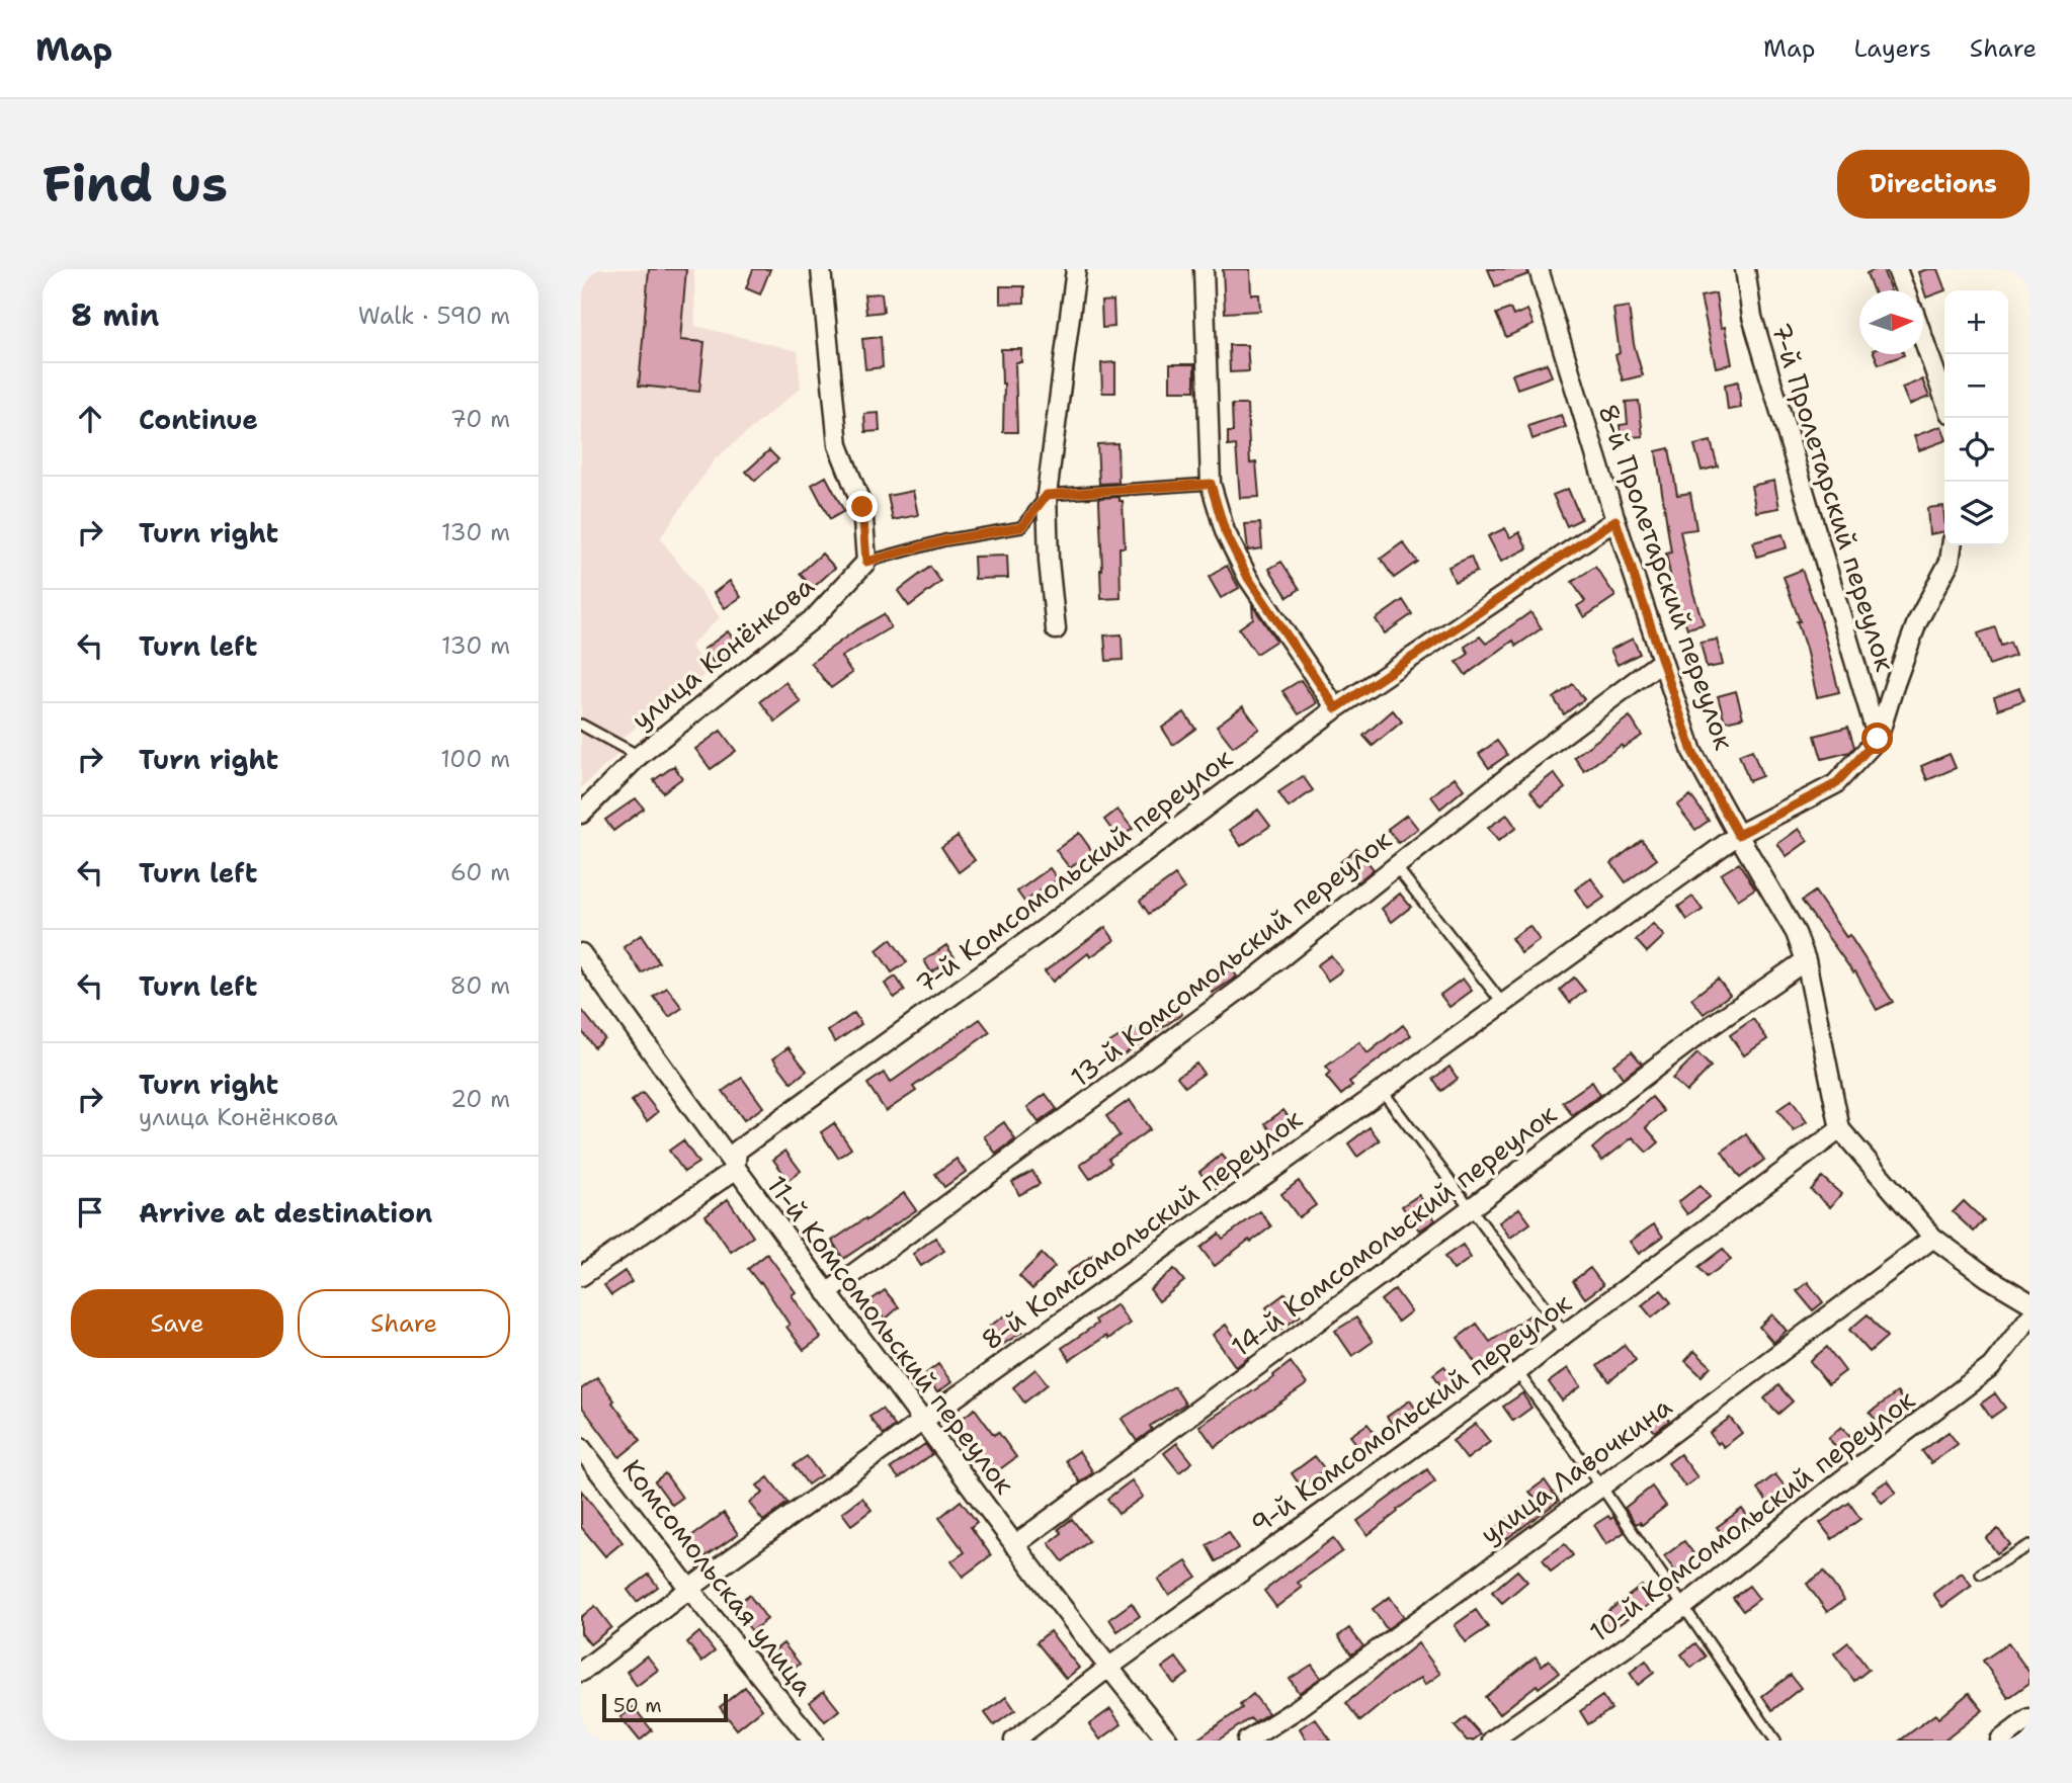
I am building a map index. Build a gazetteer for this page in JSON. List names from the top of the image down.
{
  "streets": {
    "street": [
      "7-й Пролетарский переулок",
      "8-й Пролетарский переулок",
      "улица Конёнкова",
      "7-й Комсомольский переулок",
      "13-й Комсомольский переулок",
      "8-й Комсомольский переулок",
      "14-й Комсомольский переулок",
      "11-й Комсомольский переулок",
      "9-й Комсомольский переулок",
      "улица Лавочкина",
      "10-й Комсомольский переулок",
      "Комсомольская улица"
    ]
  },
  "crossings": [
    ["7-й Пролетарский переулок", "8-й Комсомольский переулок"],
    ["8-й Пролетарский переулок", "7-й Комсомольский переулок"],
    ["8-й Пролетарский переулок", "13-й Комсомольский переулок"],
    ["8-й Пролетарский переулок", "8-й Комсомольский переулок"],
    ["8-й Пролетарский переулок", "14-й Комсомольский переулок"],
    ["8-й Пролетарский переулок", "9-й Комсомольский переулок"],
    ["8-й Пролетарский переулок", "улица Лавочкина"],
    ["7-й Комсомольский переулок", "11-й Комсомольский переулок"],
    ["13-й Комсомольский переулок", "11-й Комсомольский переулок"],
    ["8-й Комсомольский переулок", "11-й Комсомольский переулок"],
    ["8-й Комсомольский переулок", "Комсомольская улица"],
    ["14-й Комсомольский переулок", "11-й Комсомольский переулок"],
    ["11-й Комсомольский переулок", "9-й Комсомольский переулок"]
  ],
  "scale_bar": "50 m",
  "north": "right",
  "page": {
    "header": "Map",
    "nav": ["Map", "Layers", "Share"],
    "buttons": [
      "Directions",
      ["Save", "Share"]
    ],
    "title": "Find us",
    "heading": ["8 min", "Walk · 590 m"],
    "map_buttons": ["+", "−"],
    "list": [
      ["Continue", "70 m"],
      ["Turn right", "130 m"],
      ["Turn left", "130 m"],
      ["Turn right", "100 m"],
      ["Turn left", "60 m"],
      ["Turn left", "80 m"],
      ["Turn right", "улица Конёнкова", "20 m"],
      "Arrive at destination"
    ],
    "scale": "50 m"
  }
}
